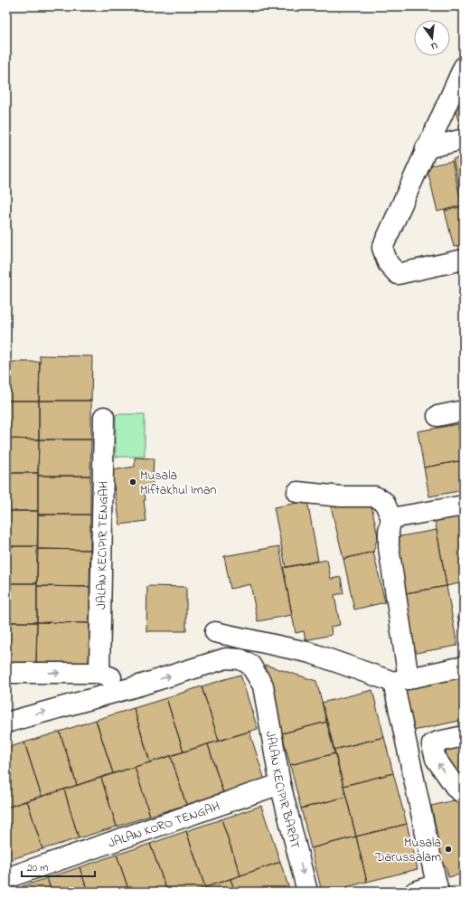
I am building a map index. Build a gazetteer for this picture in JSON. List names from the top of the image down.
{
  "streets": {
    "street": ["JALAN KECIPIR TENGAH", "JALAN KECIPIR BARAT", "JALAN KORO TENGAH"]
  },
  "crossings": [
    ["JALAN KECIPIR BARAT", "JALAN KORO TENGAH"]
  ],
  "places": ["Musala Miftakhul Iman", "Musala Darussalam"],
  "scale_bar": "20 m",
  "north": "bottom"
}
